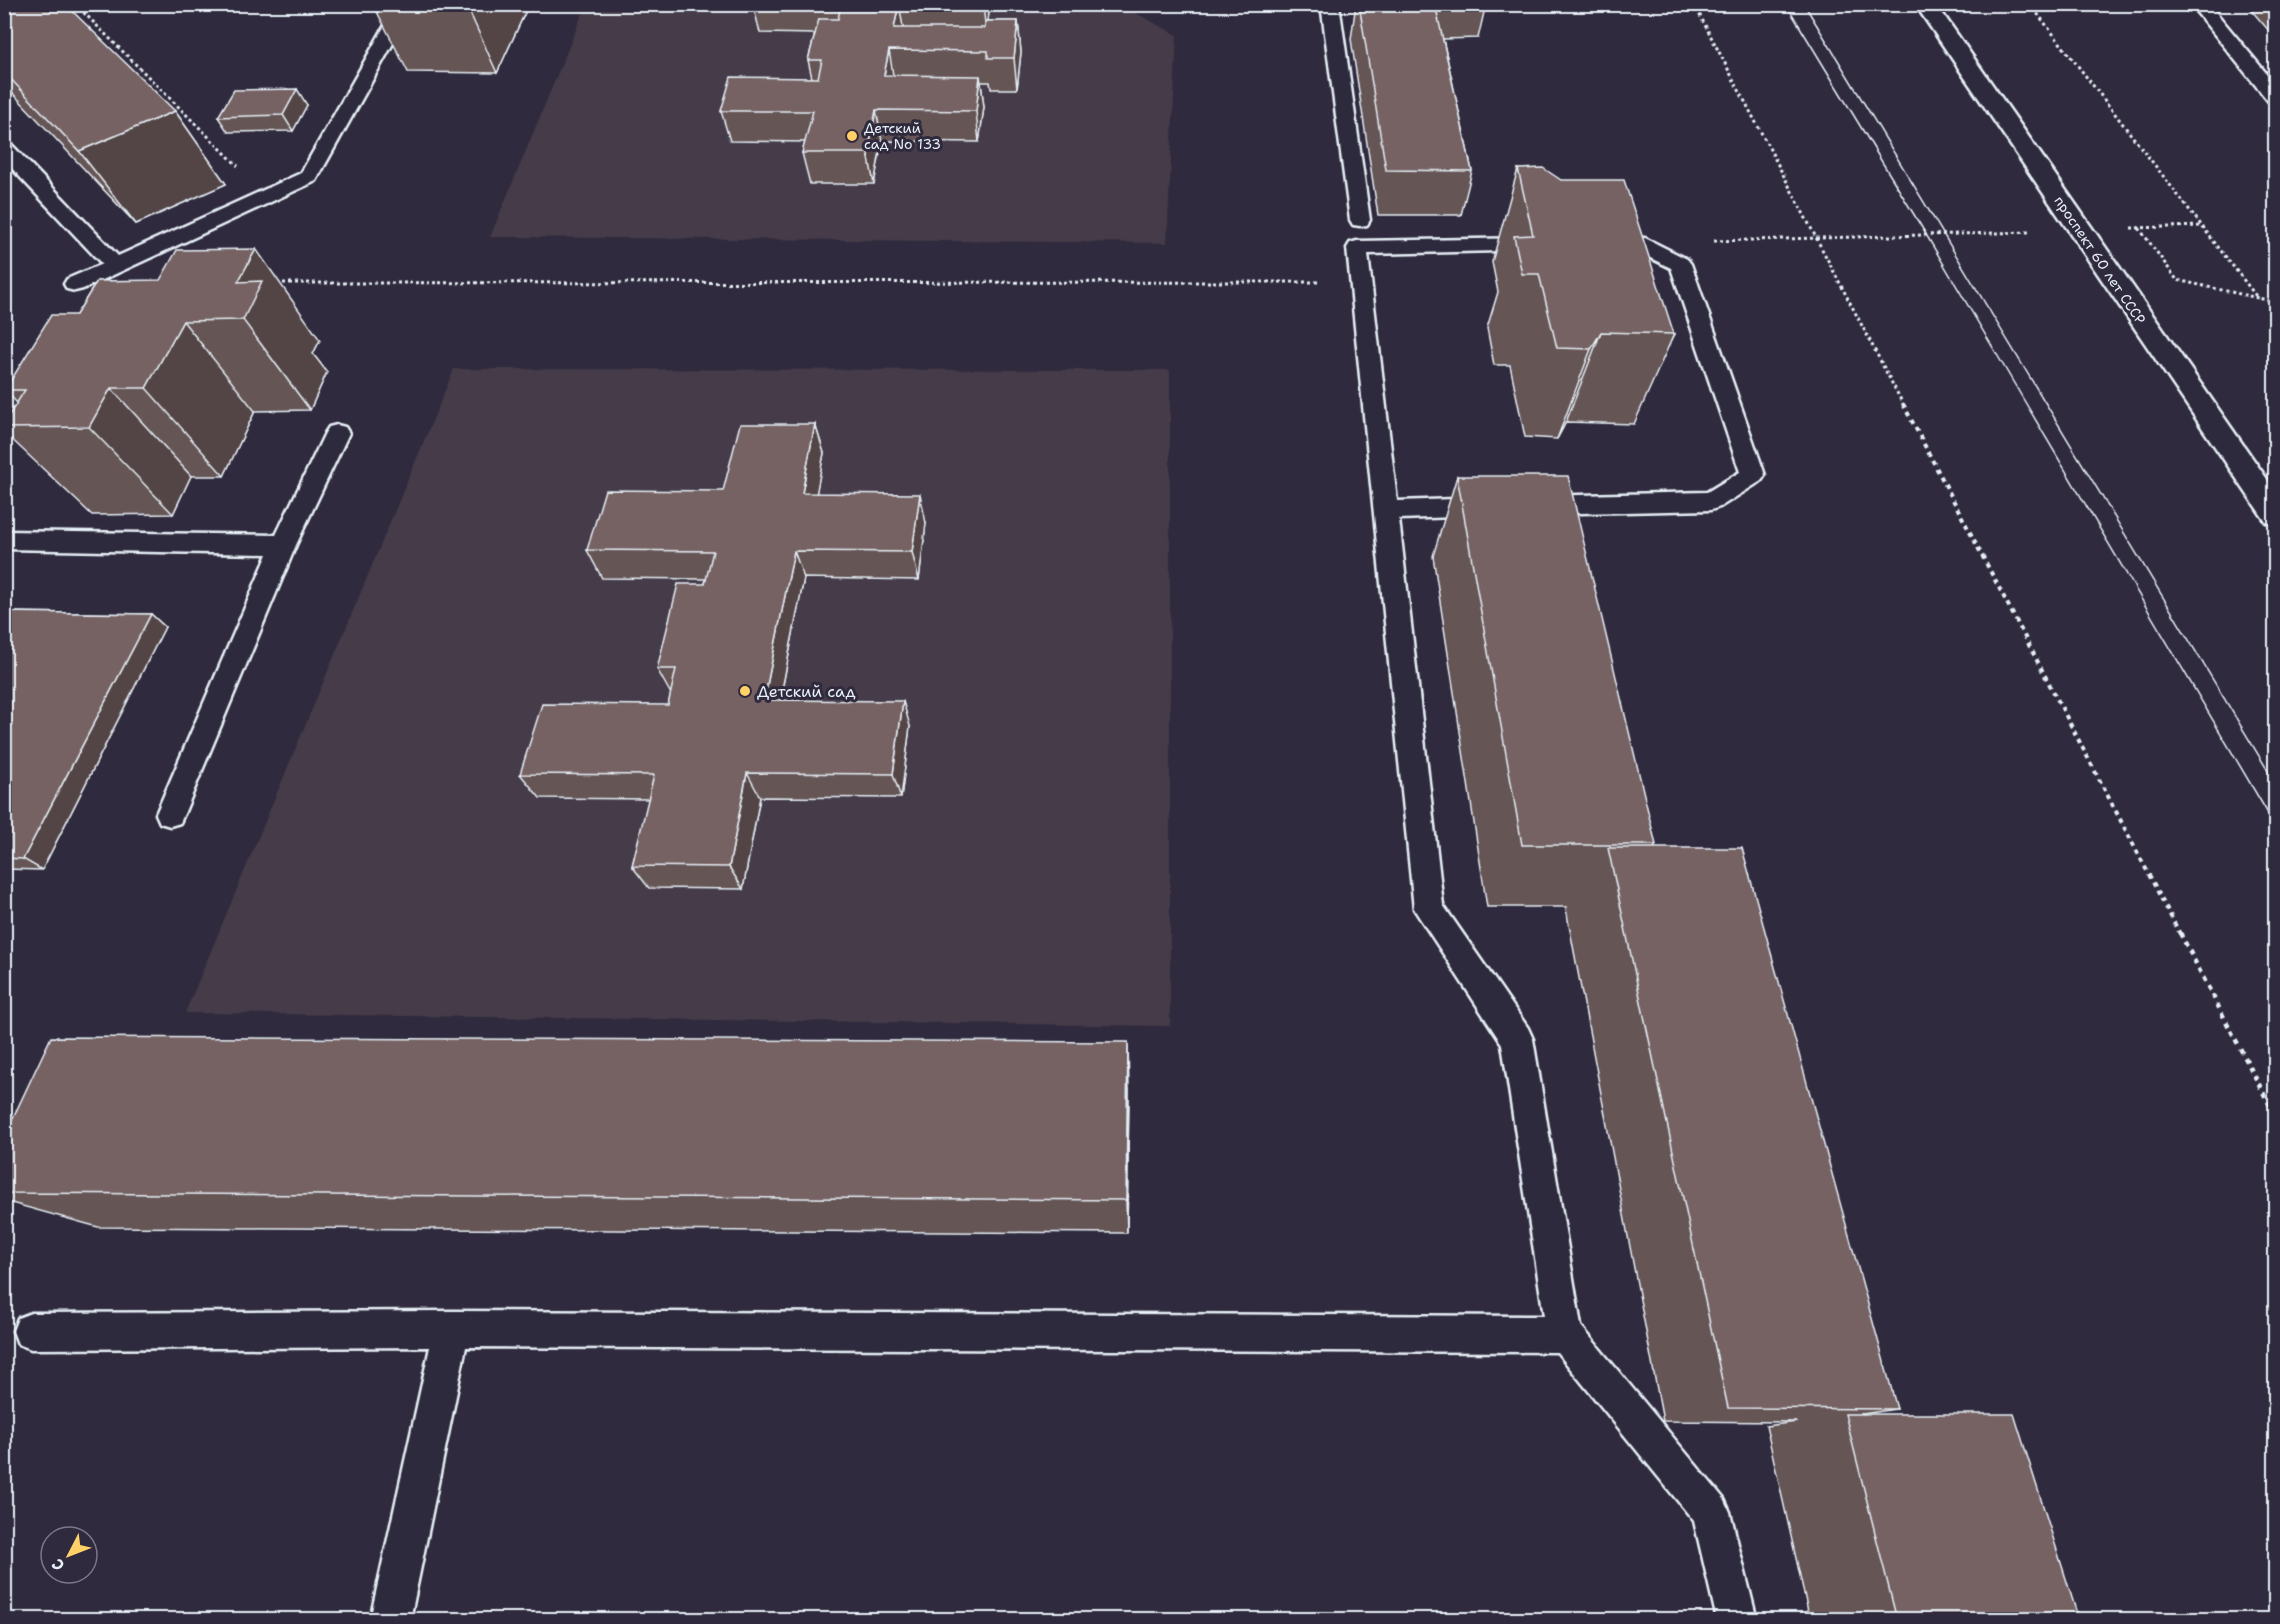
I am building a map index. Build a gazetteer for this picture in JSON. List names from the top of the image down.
{
  "streets": {
    "main road": ["проспект 60 лет СССР"]
  },
  "places": ["Детский сад No 133", "Детский сад"],
  "north": "bottom left"
}
